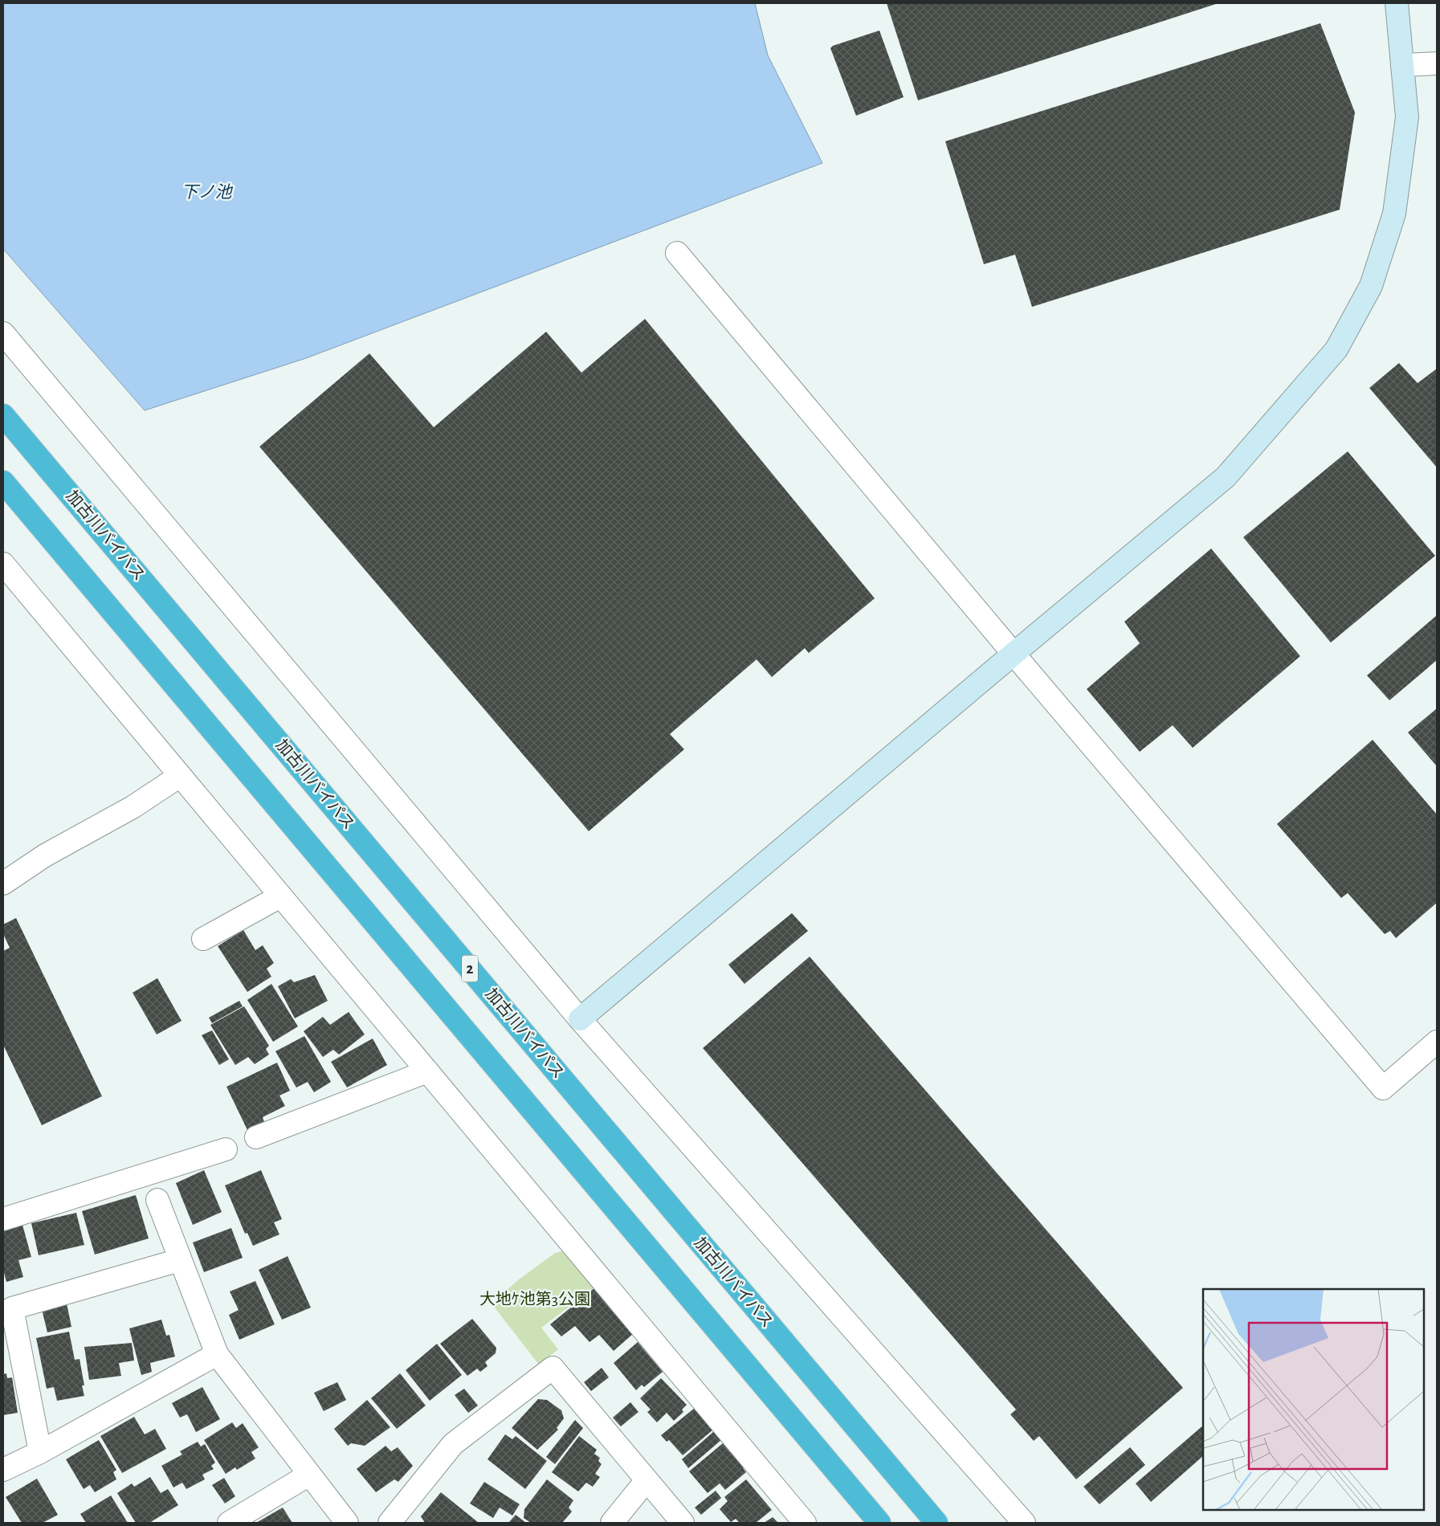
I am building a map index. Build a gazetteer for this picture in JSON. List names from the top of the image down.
{
  "streets": {
    "highway": ["加古川バイパス", "2"]
  },
  "water": ["下ノ池"],
  "parks": ["大地ｹ池第3公園"]
}
